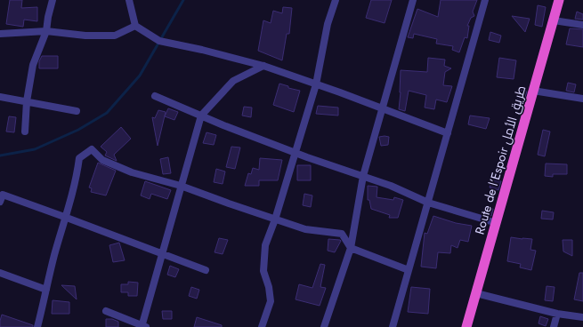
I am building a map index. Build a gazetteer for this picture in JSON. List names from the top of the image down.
{
  "streets": {
    "highway": ["Route de l’Espoir طريق الأمل"]
  }
}
